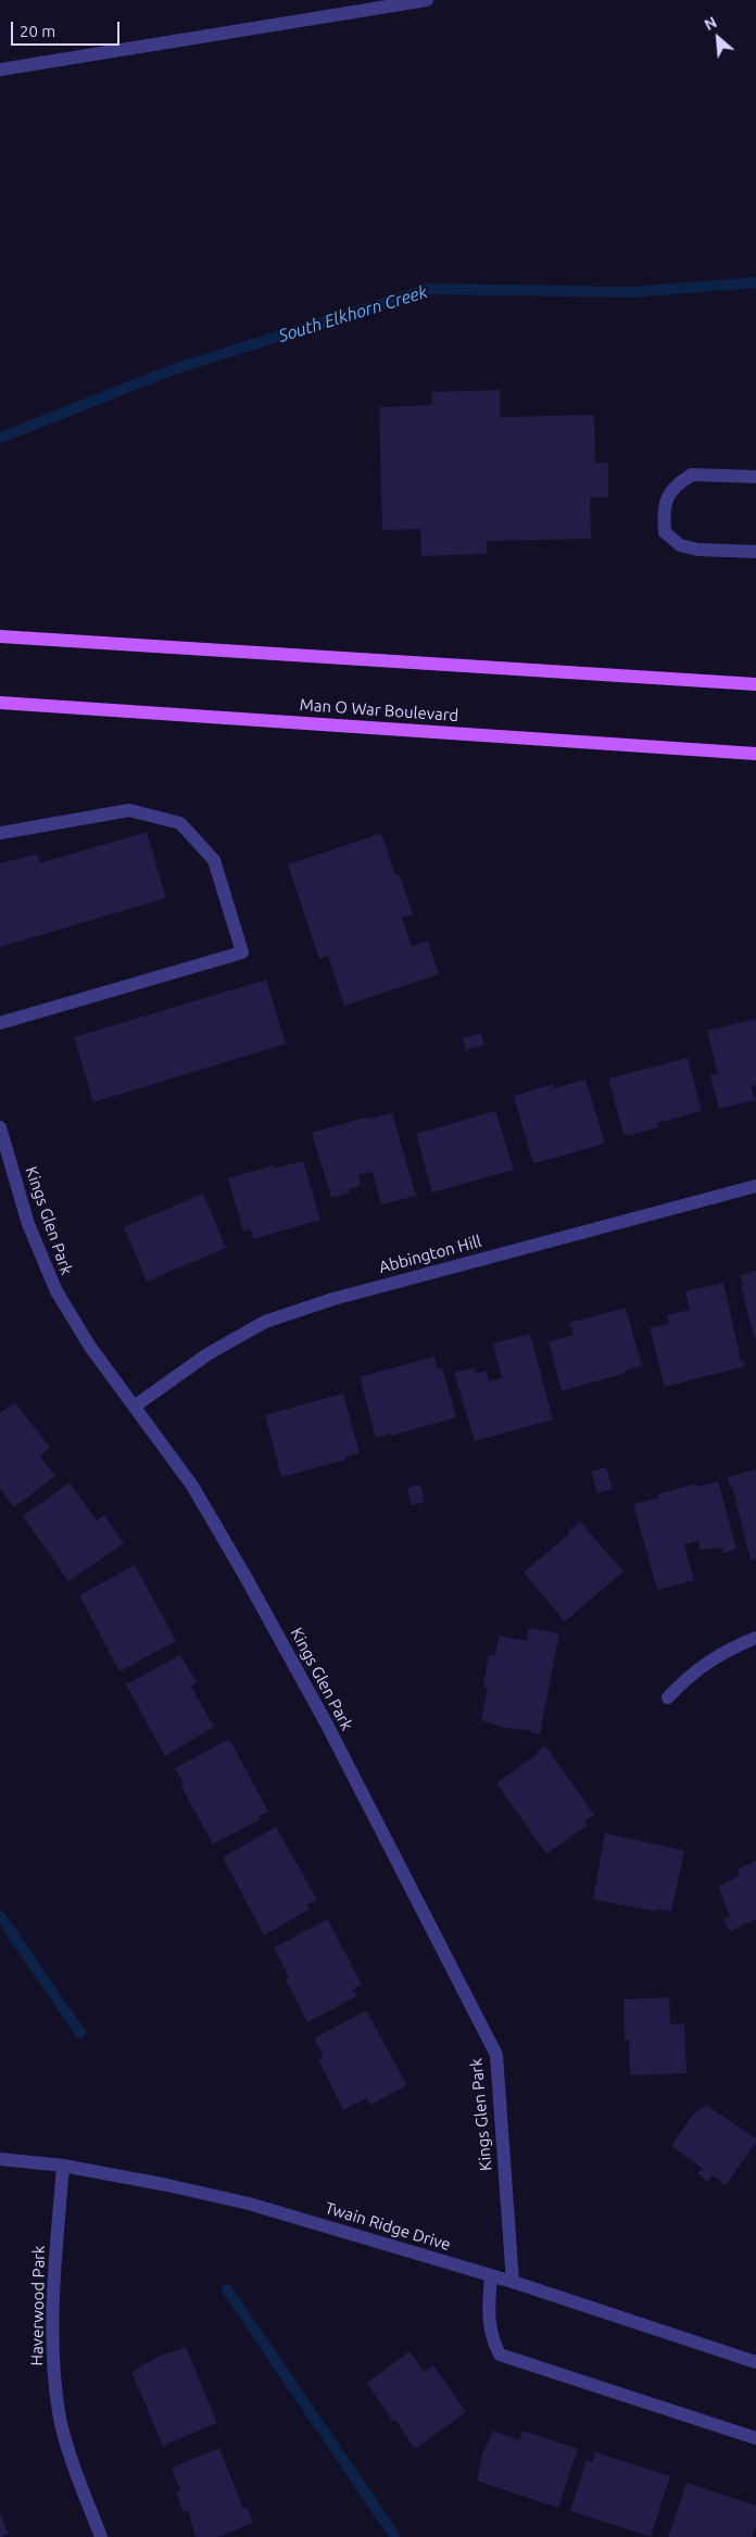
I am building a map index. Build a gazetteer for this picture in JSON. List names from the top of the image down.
{
  "streets": {
    "main road": ["Man O War Boulevard"],
    "street": [
      "Kings Glen Park",
      "Abbington Hill",
      "Twain Ridge Drive",
      "Haverwood Park"
    ]
  },
  "crossings": [
    ["Kings Glen Park", "Abbington Hill"],
    ["Kings Glen Park", "Twain Ridge Drive"],
    ["Twain Ridge Drive", "Haverwood Park"]
  ],
  "water": ["South Elkhorn Creek"],
  "scale_bar": "20 m",
  "north": "top left"
}
